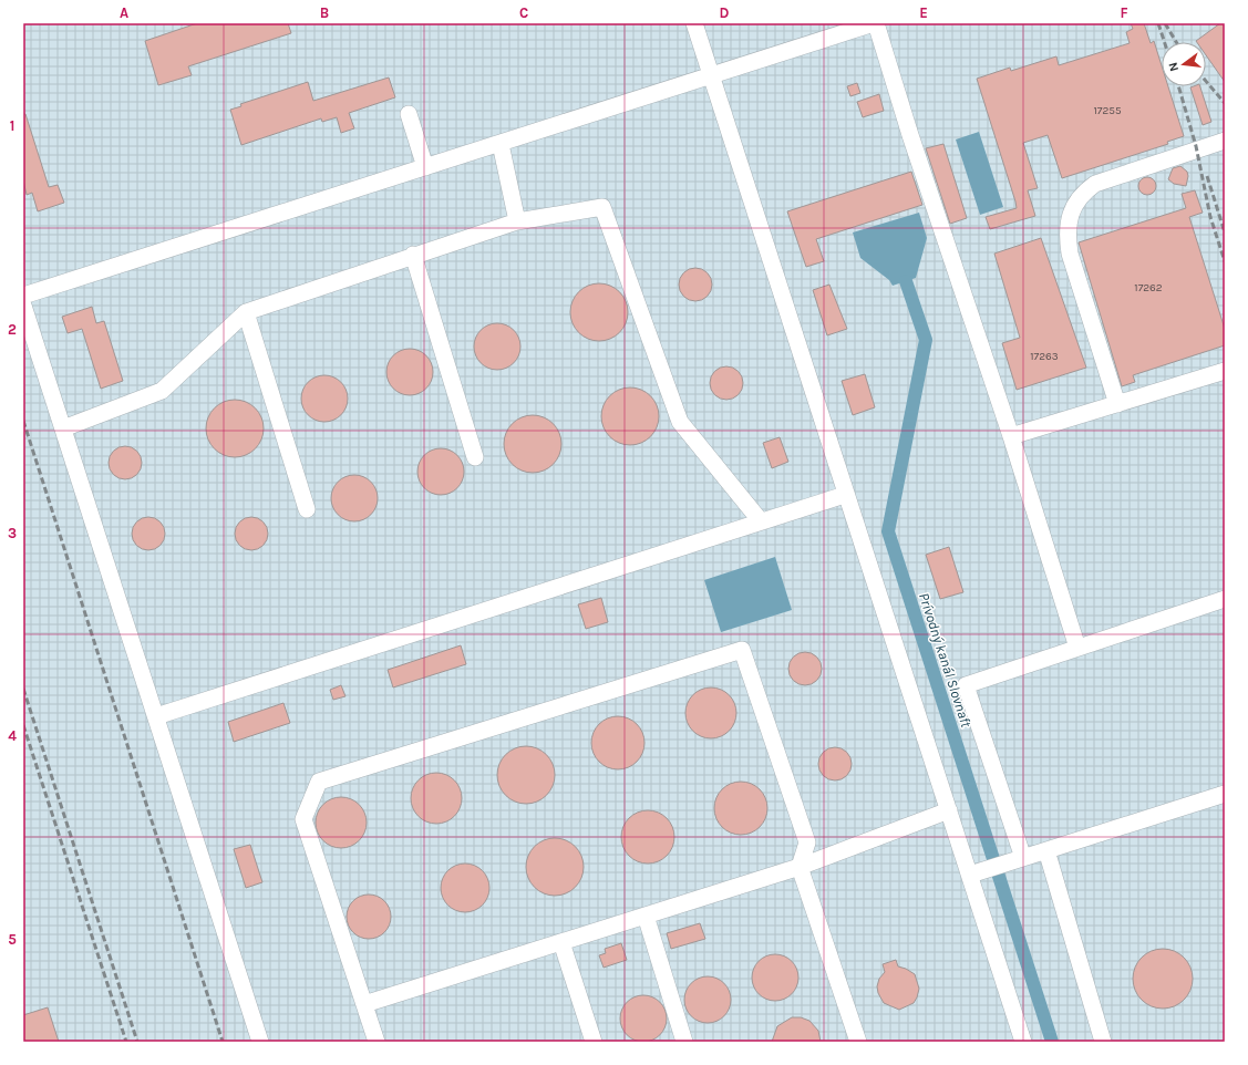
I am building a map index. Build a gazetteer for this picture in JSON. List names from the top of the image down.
{
  "water": ["Prívodný kanál Slovnaft"],
  "house_numbers": ["17255", "17262", "17263"],
  "north": "left",
  "grid": {
    "columns": [
      "A",
      "B",
      "C",
      "D",
      "E",
      "F"
    ],
    "rows": [
      "1",
      "2",
      "3",
      "4",
      "5"
    ]
  }
}
